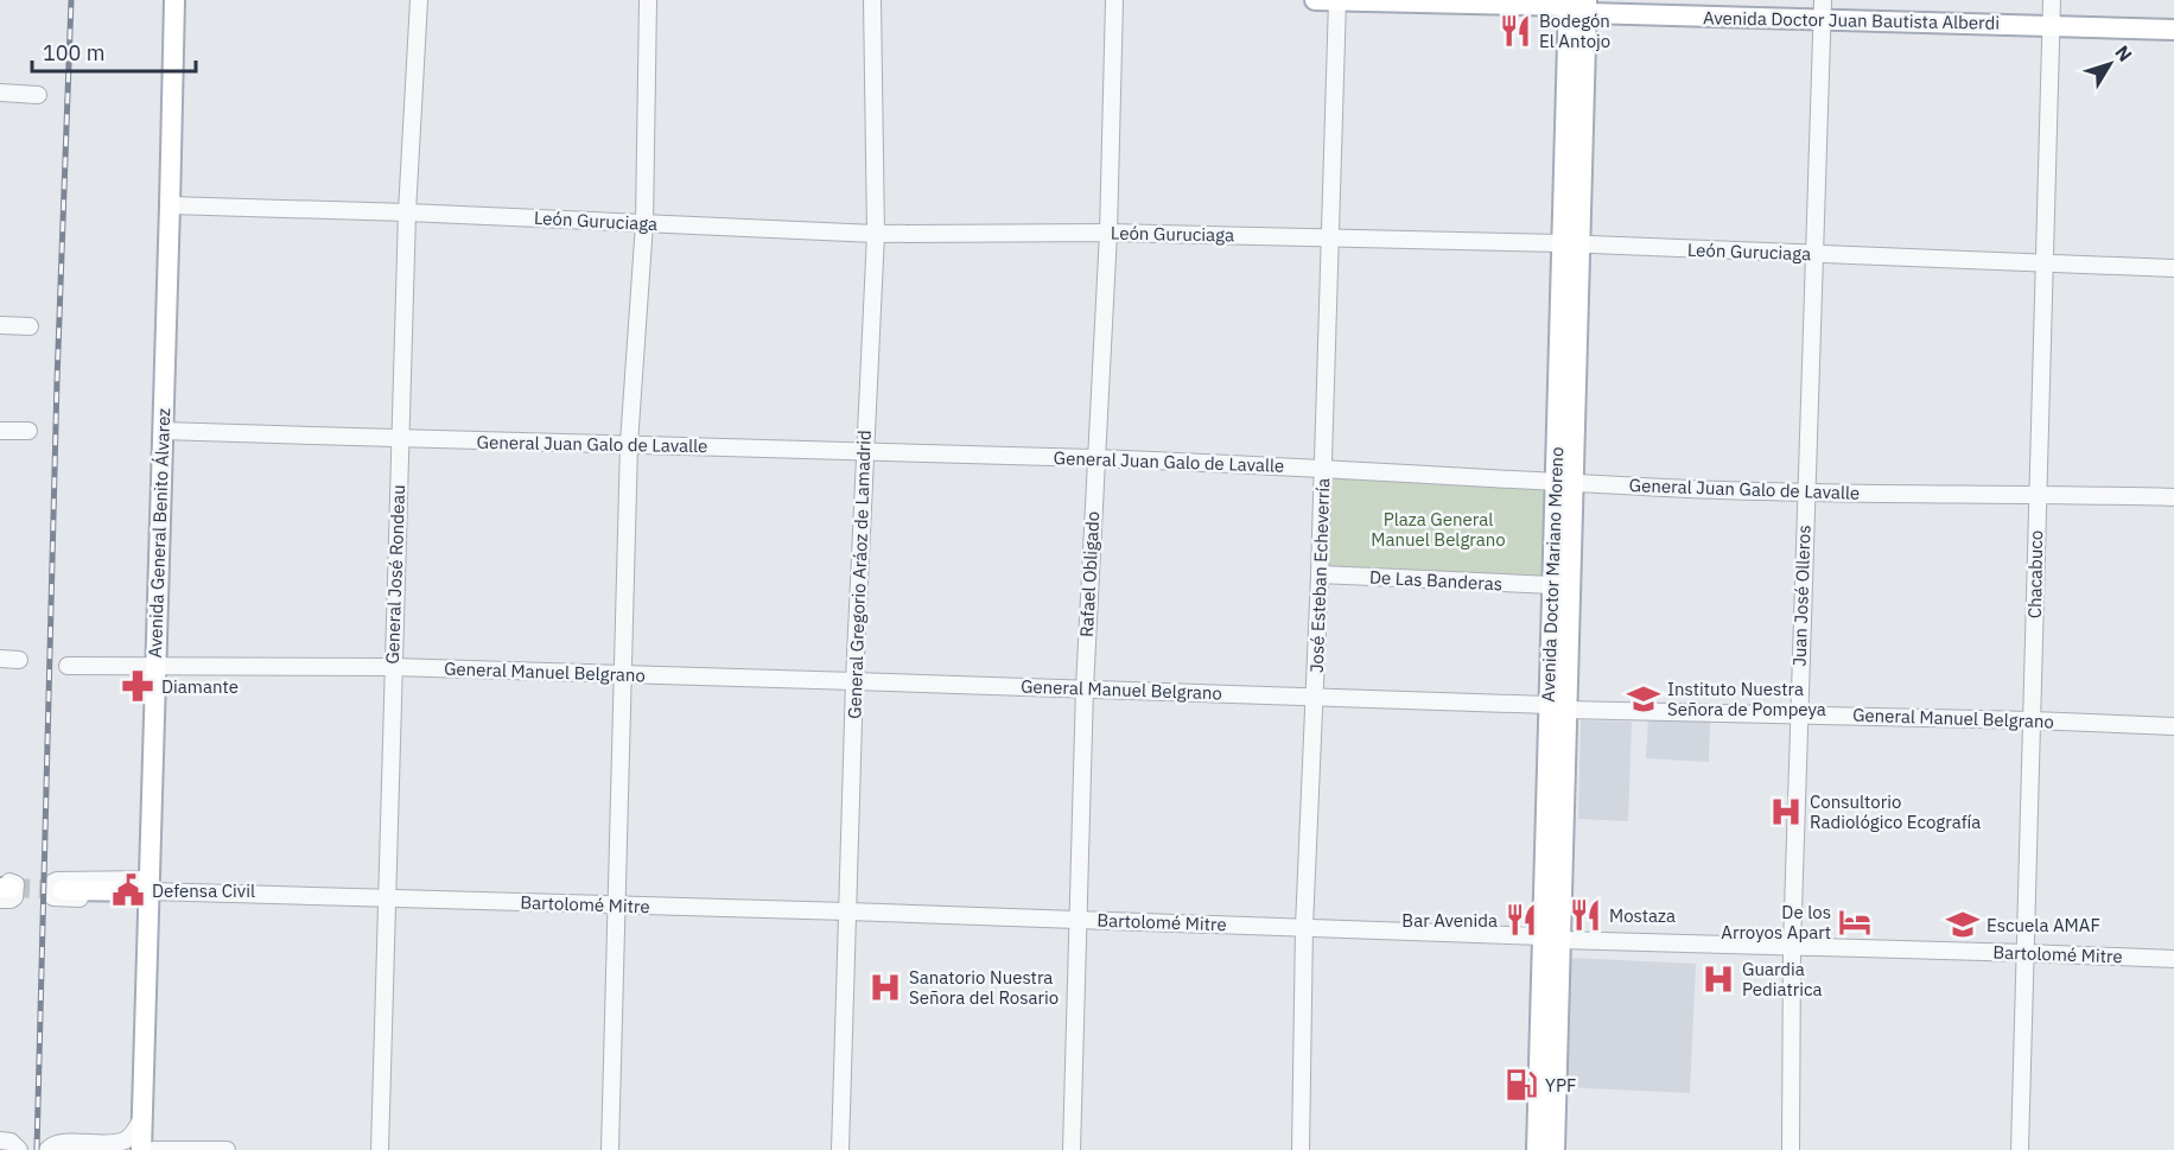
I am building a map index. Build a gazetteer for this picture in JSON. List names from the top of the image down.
{
  "streets": {
    "main road": ["Avenida Doctor Juan Bautista Alberdi", "Avenida General Benito Álvarez", "Avenida Doctor Mariano Moreno"],
    "street": [
      "León Guruciaga",
      "General Juan Galo de Lavalle",
      "General José Rondeau",
      "General Gregorio Aráoz de Lamadrid",
      "Rafael Obligado",
      "Chacabuco",
      "José Esteban Echeverría",
      "De Las Banderas",
      "Juan José Olleros",
      "General Manuel Belgrano",
      "Bartolomé Mitre"
    ]
  },
  "crossings": [
    ["Avenida Doctor Juan Bautista Alberdi", "Avenida Doctor Mariano Moreno"],
    ["Avenida Doctor Juan Bautista Alberdi", "Chacabuco"],
    ["Avenida Doctor Juan Bautista Alberdi", "José Esteban Echeverría"],
    ["Avenida Doctor Juan Bautista Alberdi", "Juan José Olleros"],
    ["León Guruciaga", "Avenida General Benito Álvarez"],
    ["León Guruciaga", "General José Rondeau"],
    ["León Guruciaga", "General Gregorio Aráoz de Lamadrid"],
    ["León Guruciaga", "Rafael Obligado"],
    ["León Guruciaga", "Avenida Doctor Mariano Moreno"],
    ["León Guruciaga", "Chacabuco"],
    ["León Guruciaga", "José Esteban Echeverría"],
    ["León Guruciaga", "Juan José Olleros"],
    ["General Juan Galo de Lavalle", "Avenida General Benito Álvarez"],
    ["General Juan Galo de Lavalle", "General José Rondeau"],
    ["General Juan Galo de Lavalle", "General Gregorio Aráoz de Lamadrid"],
    ["General Juan Galo de Lavalle", "Rafael Obligado"],
    ["General Juan Galo de Lavalle", "Avenida Doctor Mariano Moreno"],
    ["General Juan Galo de Lavalle", "Chacabuco"],
    ["General Juan Galo de Lavalle", "José Esteban Echeverría"],
    ["General Juan Galo de Lavalle", "Juan José Olleros"],
    ["Avenida General Benito Álvarez", "General Manuel Belgrano"],
    ["Avenida General Benito Álvarez", "Bartolomé Mitre"],
    ["General José Rondeau", "General Manuel Belgrano"],
    ["General José Rondeau", "Bartolomé Mitre"],
    ["General Gregorio Aráoz de Lamadrid", "General Manuel Belgrano"],
    ["General Gregorio Aráoz de Lamadrid", "Bartolomé Mitre"],
    ["Rafael Obligado", "General Manuel Belgrano"],
    ["Rafael Obligado", "Bartolomé Mitre"],
    ["Avenida Doctor Mariano Moreno", "De Las Banderas"],
    ["Avenida Doctor Mariano Moreno", "General Manuel Belgrano"],
    ["Avenida Doctor Mariano Moreno", "Bartolomé Mitre"],
    ["Chacabuco", "General Manuel Belgrano"],
    ["Chacabuco", "Bartolomé Mitre"],
    ["José Esteban Echeverría", "De Las Banderas"],
    ["José Esteban Echeverría", "General Manuel Belgrano"],
    ["José Esteban Echeverría", "Bartolomé Mitre"],
    ["Juan José Olleros", "General Manuel Belgrano"],
    ["Juan José Olleros", "Bartolomé Mitre"]
  ],
  "parks": ["Plaza General Manuel Belgrano"],
  "places": {
    "restaurant": ["Bodegón El Antojo", "Mostaza", "Bar Avenida"],
    "pharmacy": ["Diamante"],
    "school or university": ["Instituto Nuestra Señora de Pompeya", "Escuela AMAF"],
    "hospital": ["Consultorio Radiológico Ecografía", "Guardia Pediatrica", "Sanatorio Nuestra Señora del Rosario"],
    "public building": ["Defensa Civil"],
    "hotel": ["De los Arroyos Apart"],
    "fuel station": ["YPF"]
  },
  "scale_bar": "100 m",
  "north": "top right"
}
